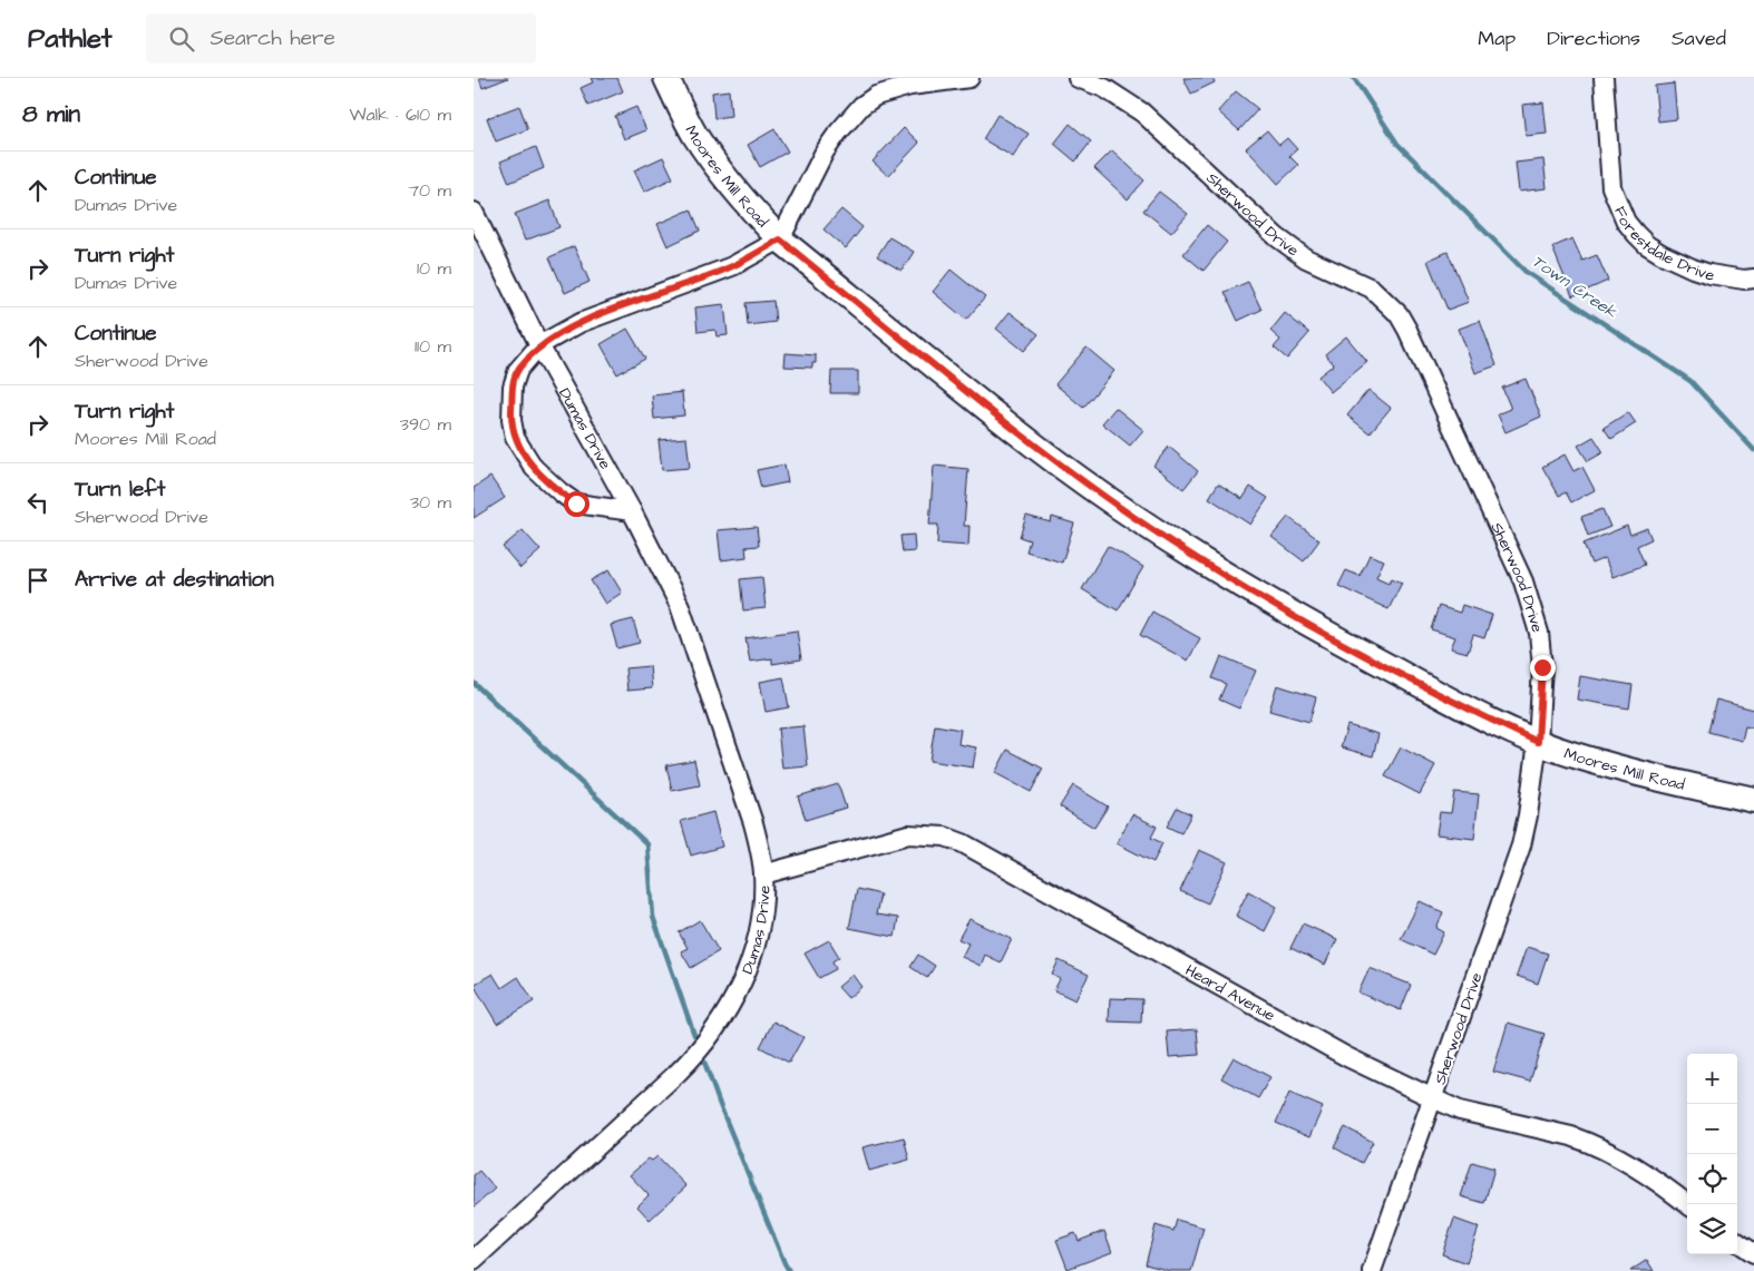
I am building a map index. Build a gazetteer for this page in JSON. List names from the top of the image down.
{
  "streets": {
    "street": [
      "Moores Mill Road",
      "Sherwood Drive",
      "Forestdale Drive",
      "Dumas Drive",
      "Heard Avenue"
    ]
  },
  "crossings": [
    ["Moores Mill Road", "Sherwood Drive"],
    ["Sherwood Drive", "Heard Avenue"],
    ["Dumas Drive", "Heard Avenue"]
  ],
  "water": ["Town Creek"],
  "page": {
    "header": "Pathlet",
    "search": "Search here",
    "nav": ["Map", "Directions", "Saved"],
    "heading": ["8 min", "Walk · 610 m"],
    "list": [
      ["Continue", "Dumas Drive", "70 m"],
      ["Turn right", "Dumas Drive", "10 m"],
      ["Continue", "Sherwood Drive", "110 m"],
      ["Turn right", "Moores Mill Road", "390 m"],
      ["Turn left", "Sherwood Drive", "30 m"],
      "Arrive at destination"
    ],
    "map_buttons": ["+", "−"]
  }
}
